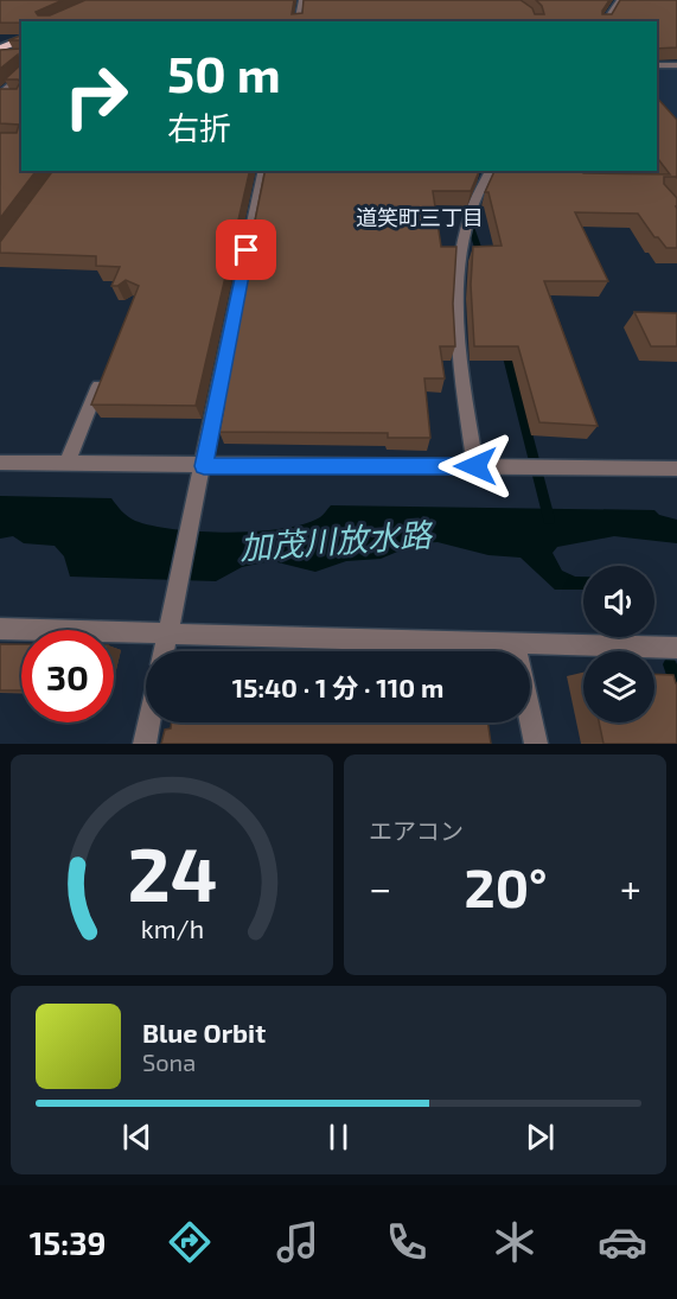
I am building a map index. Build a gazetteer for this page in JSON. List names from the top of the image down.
{
  "districts": ["道笑町三丁目"],
  "water": ["加茂川放水路"],
  "page": {
    "turn": ["50 m", "右折"],
    "limit": "30",
    "trip": "15:40 · 1 分 · 110 m",
    "tile": "エアコン",
    "heat": ["−", "20°", "+"],
    "song": ["Blue Orbit", "Sona"],
    "tabs": "15:39",
    "gauge": ["24", "km/h"]
  }
}
